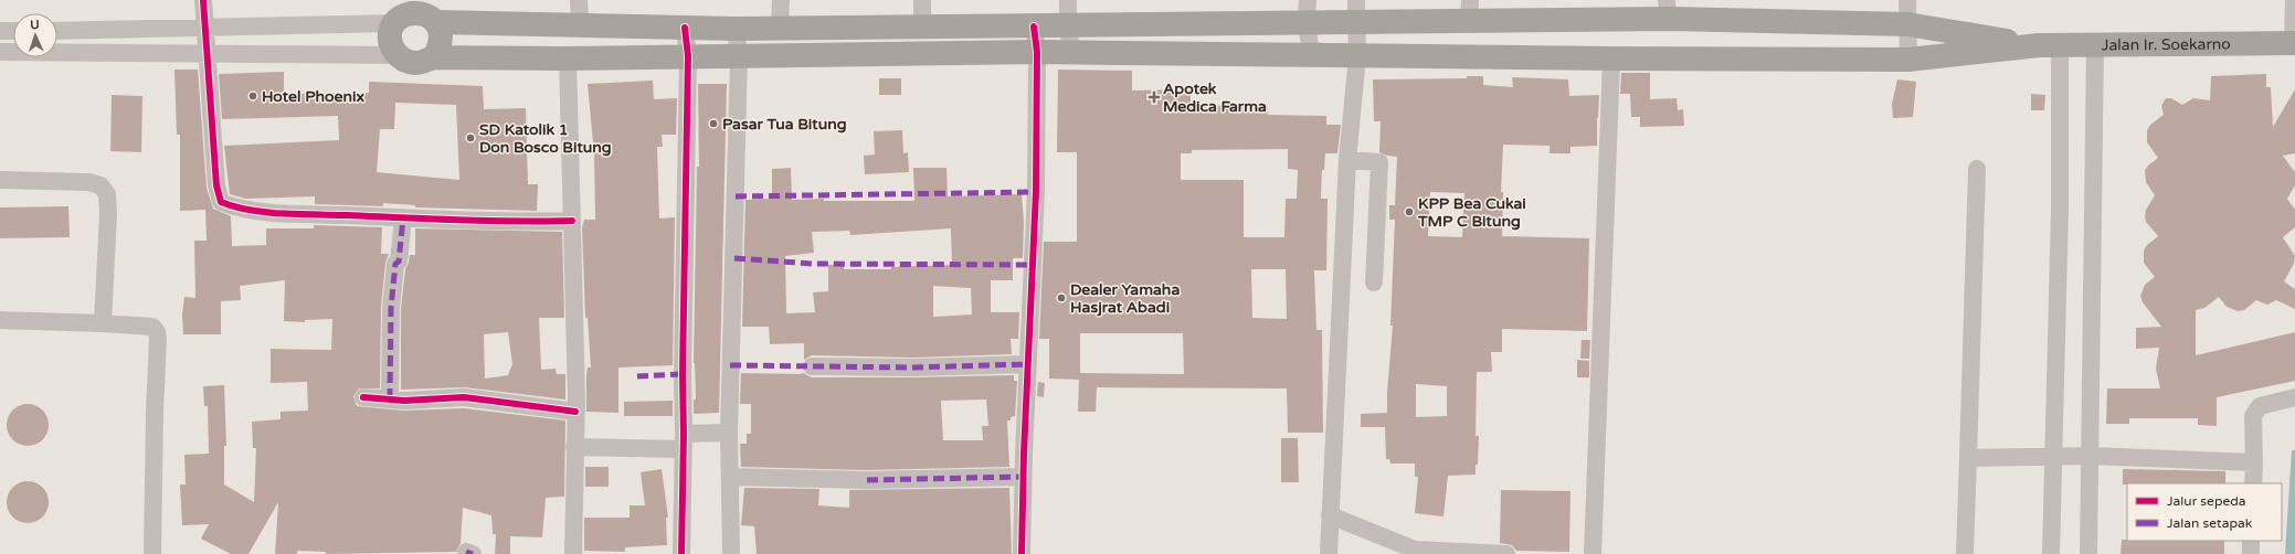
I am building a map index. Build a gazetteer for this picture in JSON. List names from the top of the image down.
{
  "streets": {
    "highway": ["Jalan Ir. Soekarno"]
  },
  "places": {
    "other": [
      "Hotel Phoenix",
      "Pasar Tua Bitung",
      "SD Katolik 1 Don Bosco Bitung",
      "KPP Bea Cukai TMP C Bitung",
      "Dealer Yamaha Hasjrat Abadi"
    ],
    "health": ["Apotek Medica Farma"]
  },
  "legend": ["Jalur sepeda", "Jalan setapak"],
  "north": "top"
}
